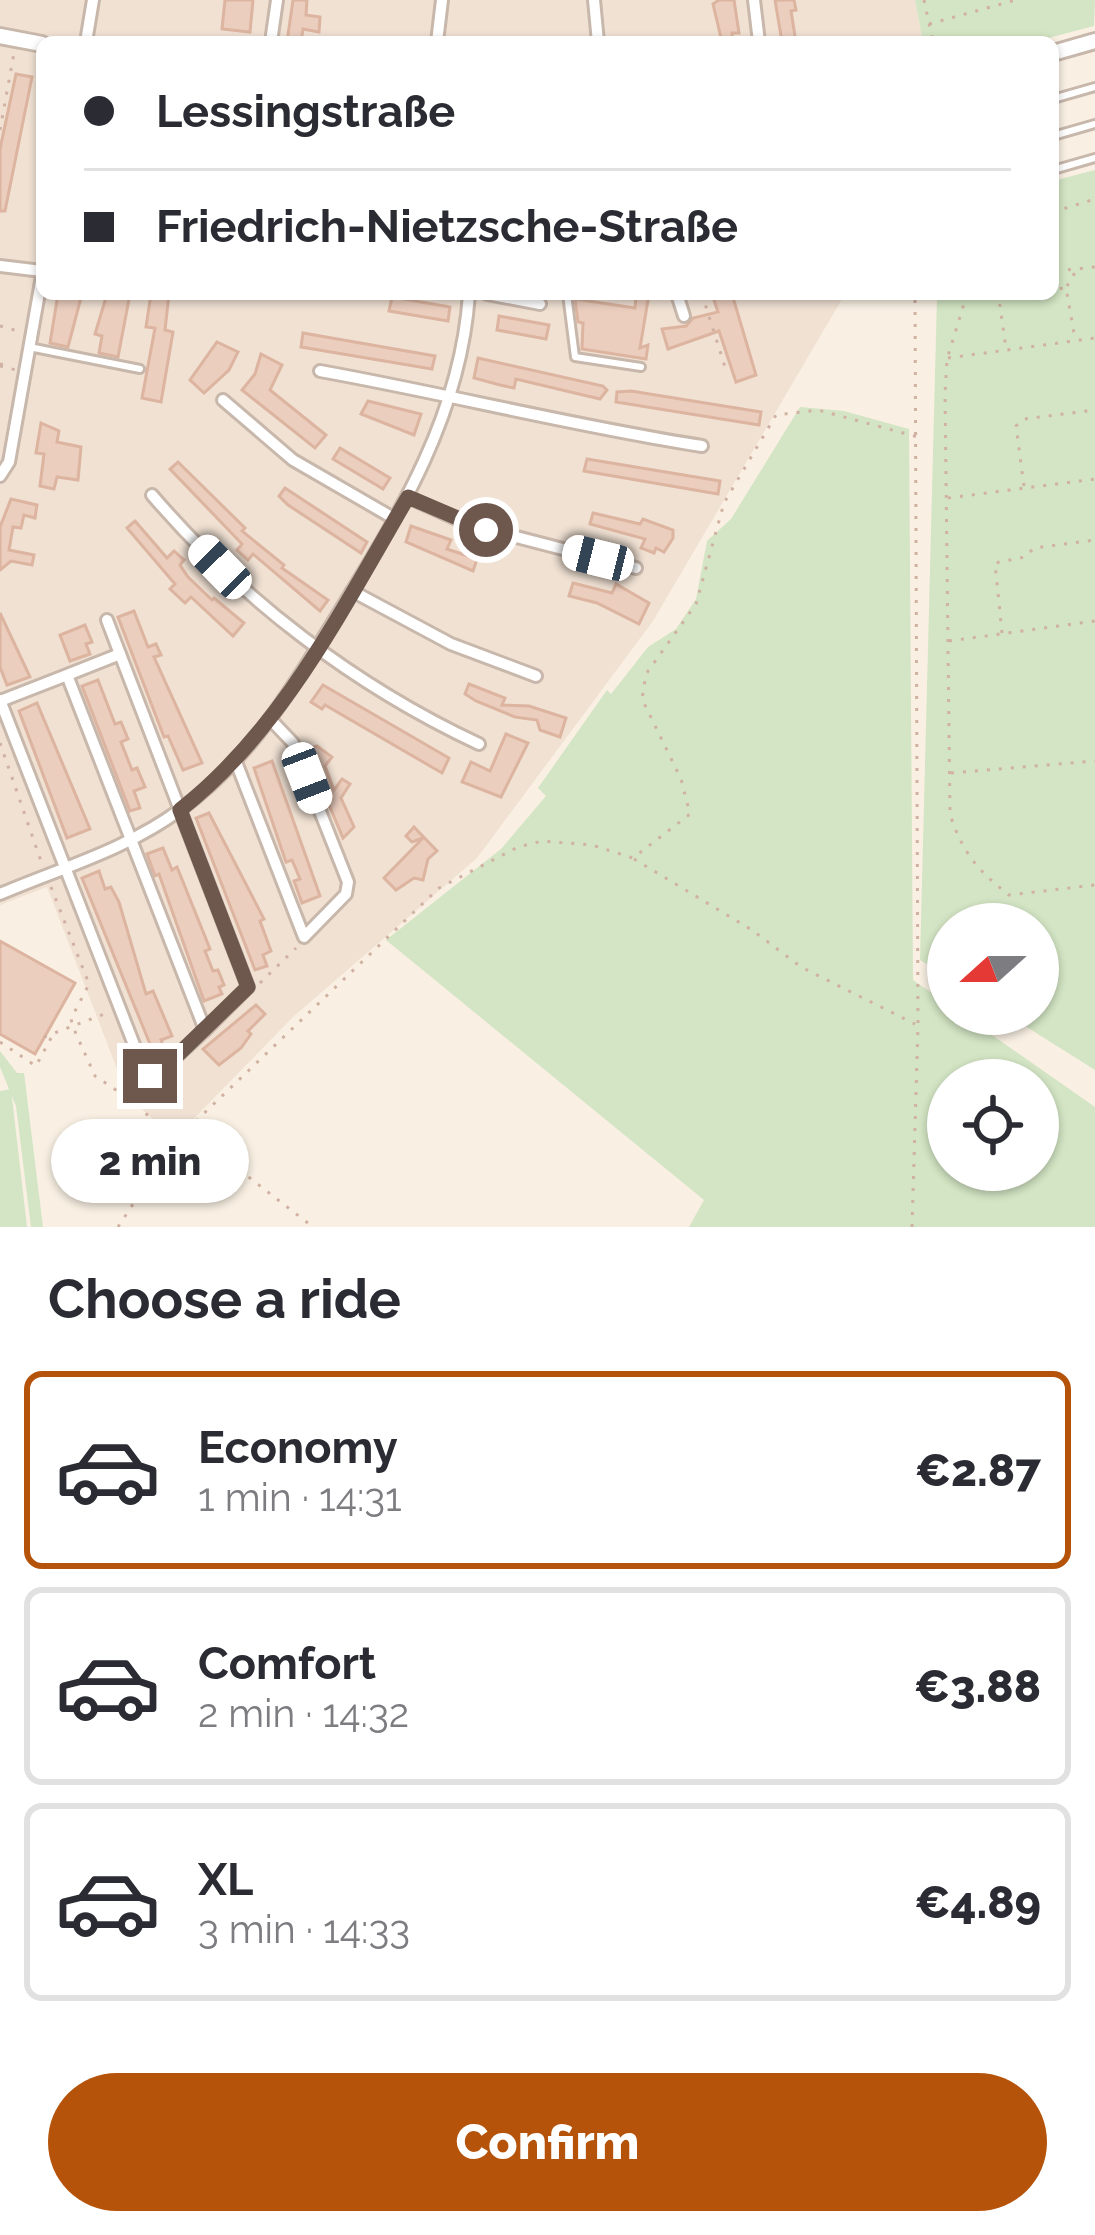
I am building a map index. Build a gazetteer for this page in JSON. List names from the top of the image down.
{
  "north": "left",
  "page": {
    "banner": ["Lessingstraße", "Friedrich-Nietzsche-Straße"],
    "bubble": "2 min",
    "heading": "Choose a ride",
    "list": [
      {
        "name": "Economy",
        "note": "1 min · 14:31",
        "value": "€2.87"
      },
      {
        "name": "Comfort",
        "note": "2 min · 14:32",
        "value": "€3.88"
      },
      {
        "name": "XL",
        "note": "3 min · 14:33",
        "value": "€4.89"
      }
    ],
    "buttons": "Confirm"
  }
}
